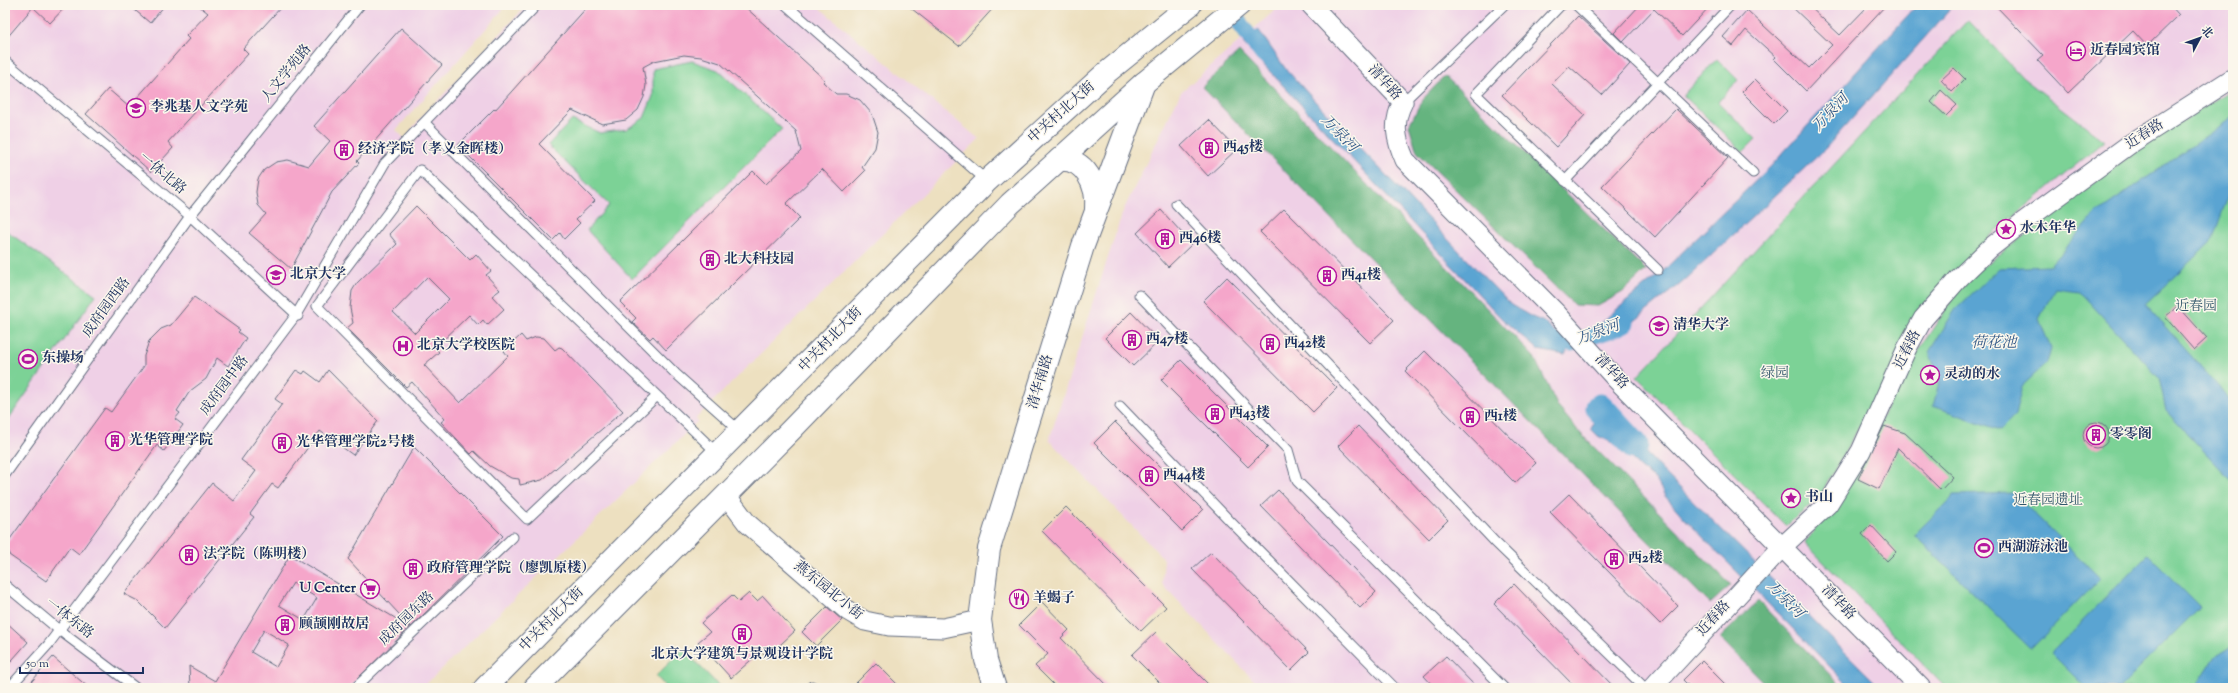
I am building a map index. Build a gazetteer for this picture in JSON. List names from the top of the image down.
{
  "streets": {
    "main road": ["中关村北大街", "清华南路"],
    "street": ["清华路", "近春路", "燕东园北小街"],
    "lane": [
      "人文学苑路",
      "一体北路",
      "成府园西路",
      "成府园中路",
      "一体东路",
      "成府园东路"
    ]
  },
  "crossings": [
    ["人文学苑路", "一体北路"],
    ["人文学苑路", "成府园西路"],
    ["清华路", "近春路"],
    ["一体北路", "成府园西路"],
    ["一体北路", "成府园中路"],
    ["清华南路", "燕东园北小街"],
    ["成府园中路", "一体东路"]
  ],
  "water": ["万泉河", "荷花池"],
  "parks": ["近春园", "绿园", "近春园遗址"],
  "places": {
    "hotel": ["近春园宾馆"],
    "school or university": ["李兆基人文学苑", "北京大学", "清华大学"],
    "building": [
      "西45楼",
      "经济学院（孝义金晖楼）",
      "西46楼",
      "北大科技园",
      "西41楼",
      "西47楼",
      "西42楼",
      "西43楼",
      "西1楼",
      "零零阁",
      "光华管理学院",
      "光华管理学院2号楼",
      "西44楼",
      "法学院（陈明楼）",
      "西2楼",
      "政府管理学院（廖凯原楼）",
      "顾颉刚故居",
      "北京大学建筑与景观设计学院"
    ],
    "place": ["水木年华", "灵动的水", "书山"],
    "hospital": ["北京大学校医院"],
    "sports": ["东操场", "西湖游泳池"],
    "supermarket": ["U Center"],
    "restaurant": ["羊蝎子"]
  },
  "scale_bar": "50 m",
  "north": "top right"
}
